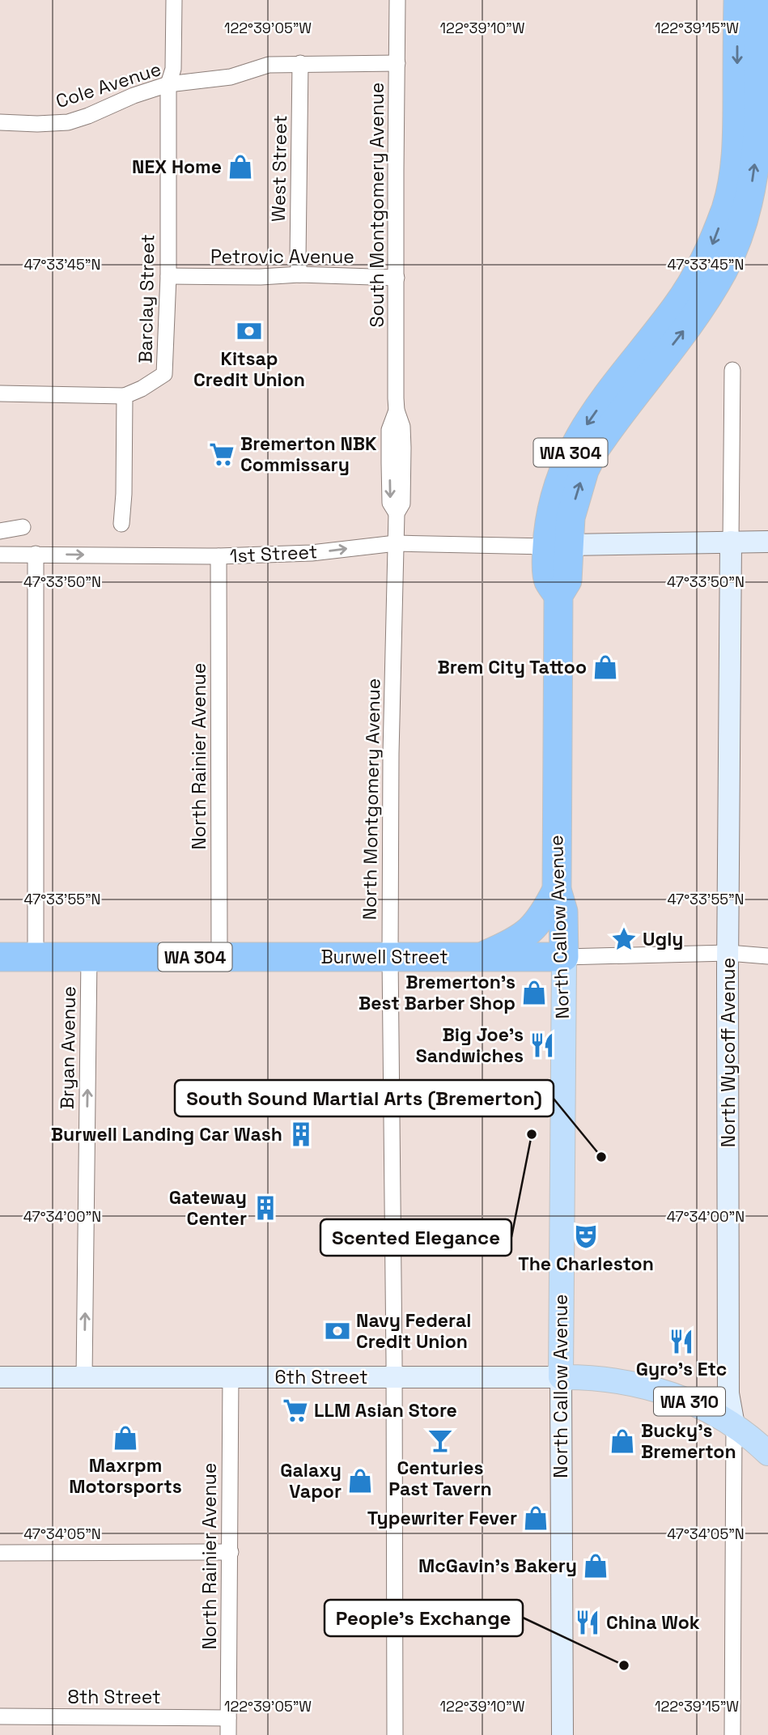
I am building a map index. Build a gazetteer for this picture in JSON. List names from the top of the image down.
{
  "streets": {
    "highway": ["WA 304", "North Callow Avenue", "Burwell Street"],
    "main road": ["6th Street", "WA 310"],
    "street": [
      "Cole Avenue",
      "West Street",
      "South Montgomery Avenue",
      "Petrovic Avenue",
      "Barclay Street",
      "1st Street",
      "North Rainier Avenue",
      "North Montgomery Avenue",
      "Bryan Avenue",
      "North Wycoff Avenue",
      "8th Street"
    ]
  },
  "crossings": [
    ["Cole Avenue", "West Street"],
    ["Cole Avenue", "South Montgomery Avenue"],
    ["Cole Avenue", "Barclay Street"],
    ["West Street", "Petrovic Avenue"],
    ["South Montgomery Avenue", "Petrovic Avenue"],
    ["South Montgomery Avenue", "1st Street"],
    ["South Montgomery Avenue", "North Montgomery Avenue"],
    ["Petrovic Avenue", "Barclay Street"],
    ["WA 304", "1st Street"],
    ["WA 304", "North Callow Avenue"],
    ["WA 304", "Burwell Street"],
    ["1st Street", "North Rainier Avenue"],
    ["1st Street", "North Montgomery Avenue"],
    ["1st Street", "North Callow Avenue"],
    ["1st Street", "North Wycoff Avenue"],
    ["North Rainier Avenue", "Burwell Street"],
    ["North Rainier Avenue", "6th Street"],
    ["North Rainier Avenue", "8th Street"],
    ["North Montgomery Avenue", "Burwell Street"],
    ["North Montgomery Avenue", "6th Street"],
    ["North Callow Avenue", "Burwell Street"],
    ["North Callow Avenue", "6th Street"],
    ["Burwell Street", "Bryan Avenue"],
    ["Burwell Street", "North Wycoff Avenue"],
    ["Bryan Avenue", "6th Street"],
    ["North Wycoff Avenue", "6th Street"],
    ["North Wycoff Avenue", "WA 310"],
    ["6th Street", "WA 310"]
  ],
  "one_way": ["1st Street", "Bryan Avenue"],
  "places": {
    "shop": [
      "NEX Home",
      "Brem City Tattoo",
      "Bremerton's Best Barber Shop",
      "Maxrpm Motorsports",
      "Bucky's Bremerton",
      "Galaxy Vapor",
      "Typewriter Fever",
      "McGavin's Bakery"
    ],
    "bank": ["Kitsap Credit Union", "Navy Federal Credit Union"],
    "supermarket": ["Bremerton NBK Commissary", "LLM Asian Store"],
    "place": ["Ugly"],
    "restaurant": ["Big Joe's Sandwiches", "Gyro's Etc", "China Wok"],
    "building": ["Burwell Landing Car Wash", "Gateway Center"],
    "other": ["Scented Elegance", "South Sound Martial Arts (Bremerton)", "People's Exchange"],
    "theatre": ["The Charleston"],
    "bar": ["Centuries Past Tavern"]
  },
  "coordinates": [
    "122°39'05\"W",
    "122°39'10\"W",
    "122°39'15\"W",
    "47°33'45\"N",
    "47°33'50\"N",
    "47°33'55\"N",
    "47°34'00\"N",
    "47°34'05\"N"
  ]
}
